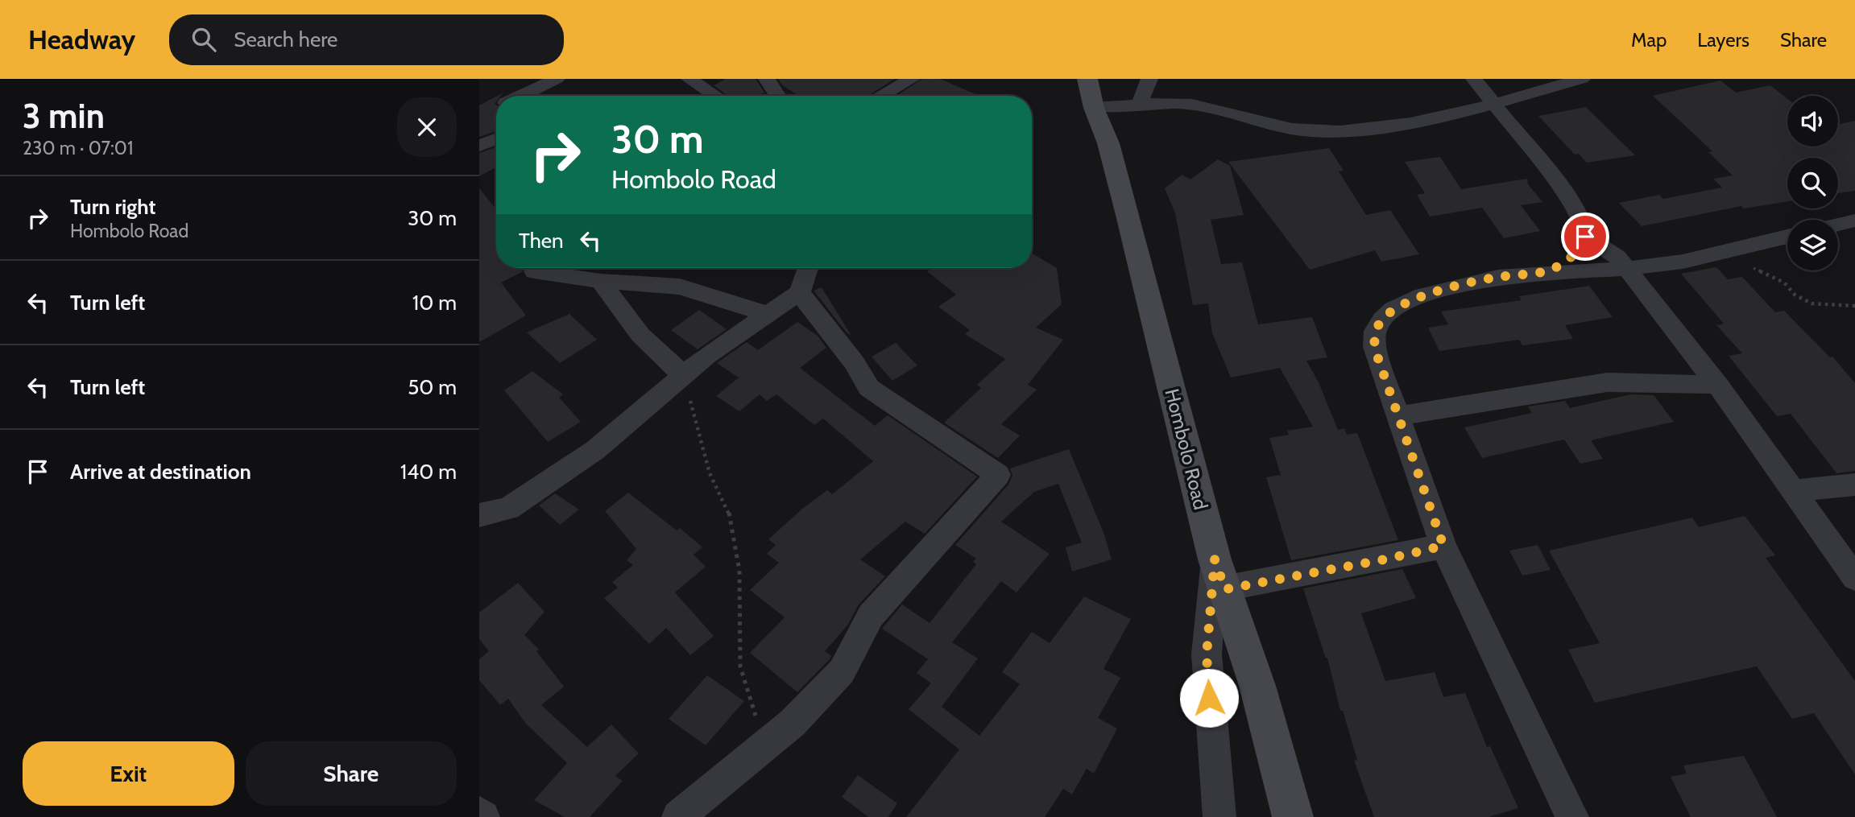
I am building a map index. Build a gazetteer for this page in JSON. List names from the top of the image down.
{
  "streets": {
    "street": ["Hombolo Road"]
  },
  "page": {
    "header": "Headway",
    "search": "Search here",
    "nav": ["Map", "Layers", "Share"],
    "heading": ["3 min", "230 m · 07:01"],
    "turn": ["30 m", "Hombolo Road"],
    "list": [
      {
        "name": "Turn right",
        "note": "Hombolo Road",
        "value": "30 m"
      },
      {
        "name": "Turn left",
        "value": "10 m"
      },
      {
        "name": "Turn left",
        "value": "50 m"
      },
      {
        "name": "Arrive at destination",
        "value": "140 m"
      }
    ],
    "then": "Then",
    "buttons": ["Exit", "Share"]
  }
}
